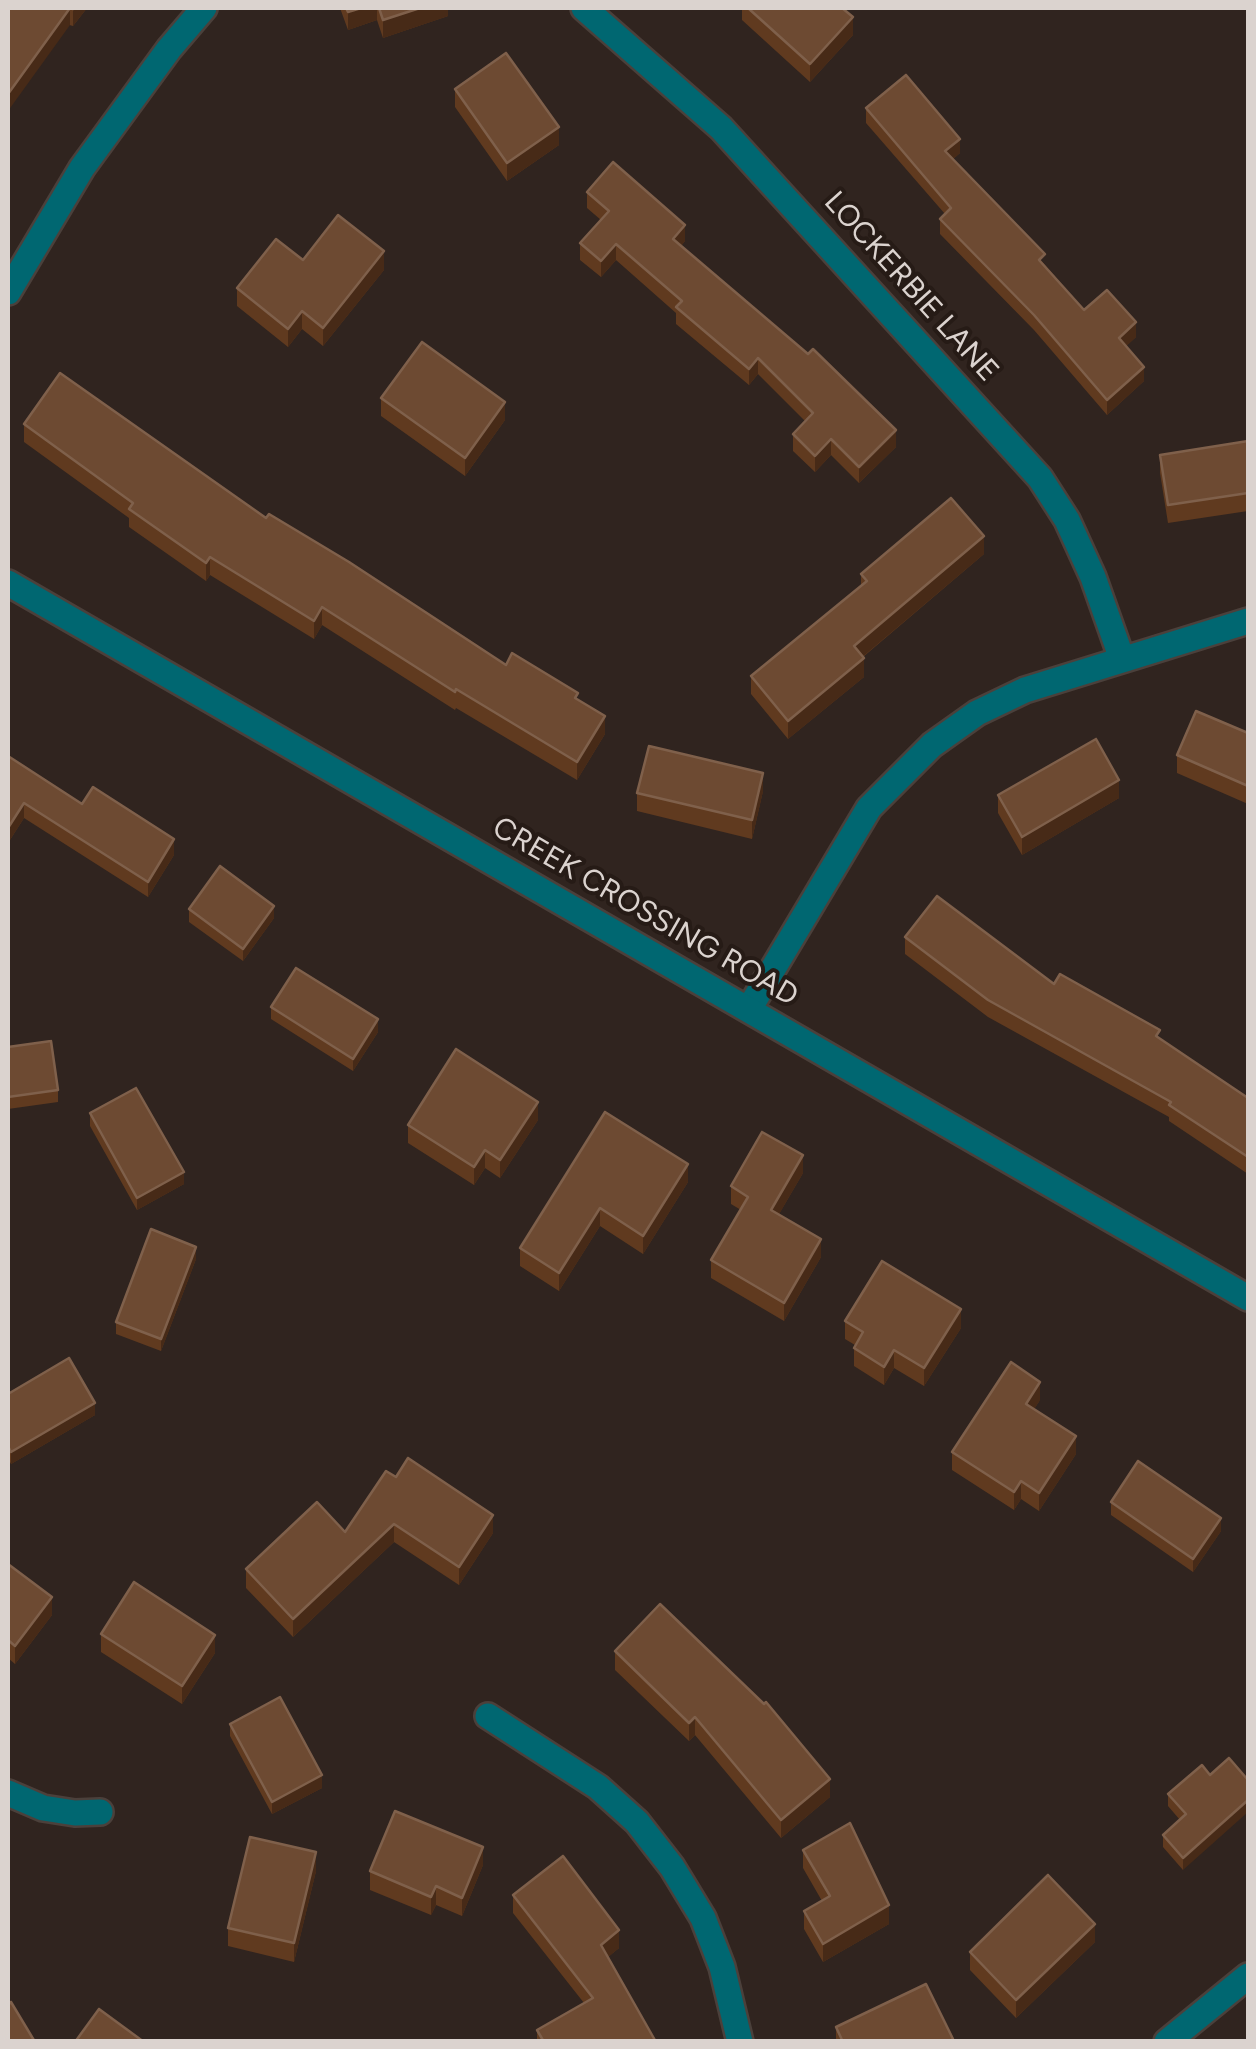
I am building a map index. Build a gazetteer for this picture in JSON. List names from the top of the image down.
{
  "streets": {
    "street": ["LOCKERBIE LANE", "CREEK CROSSING ROAD"]
  }
}
